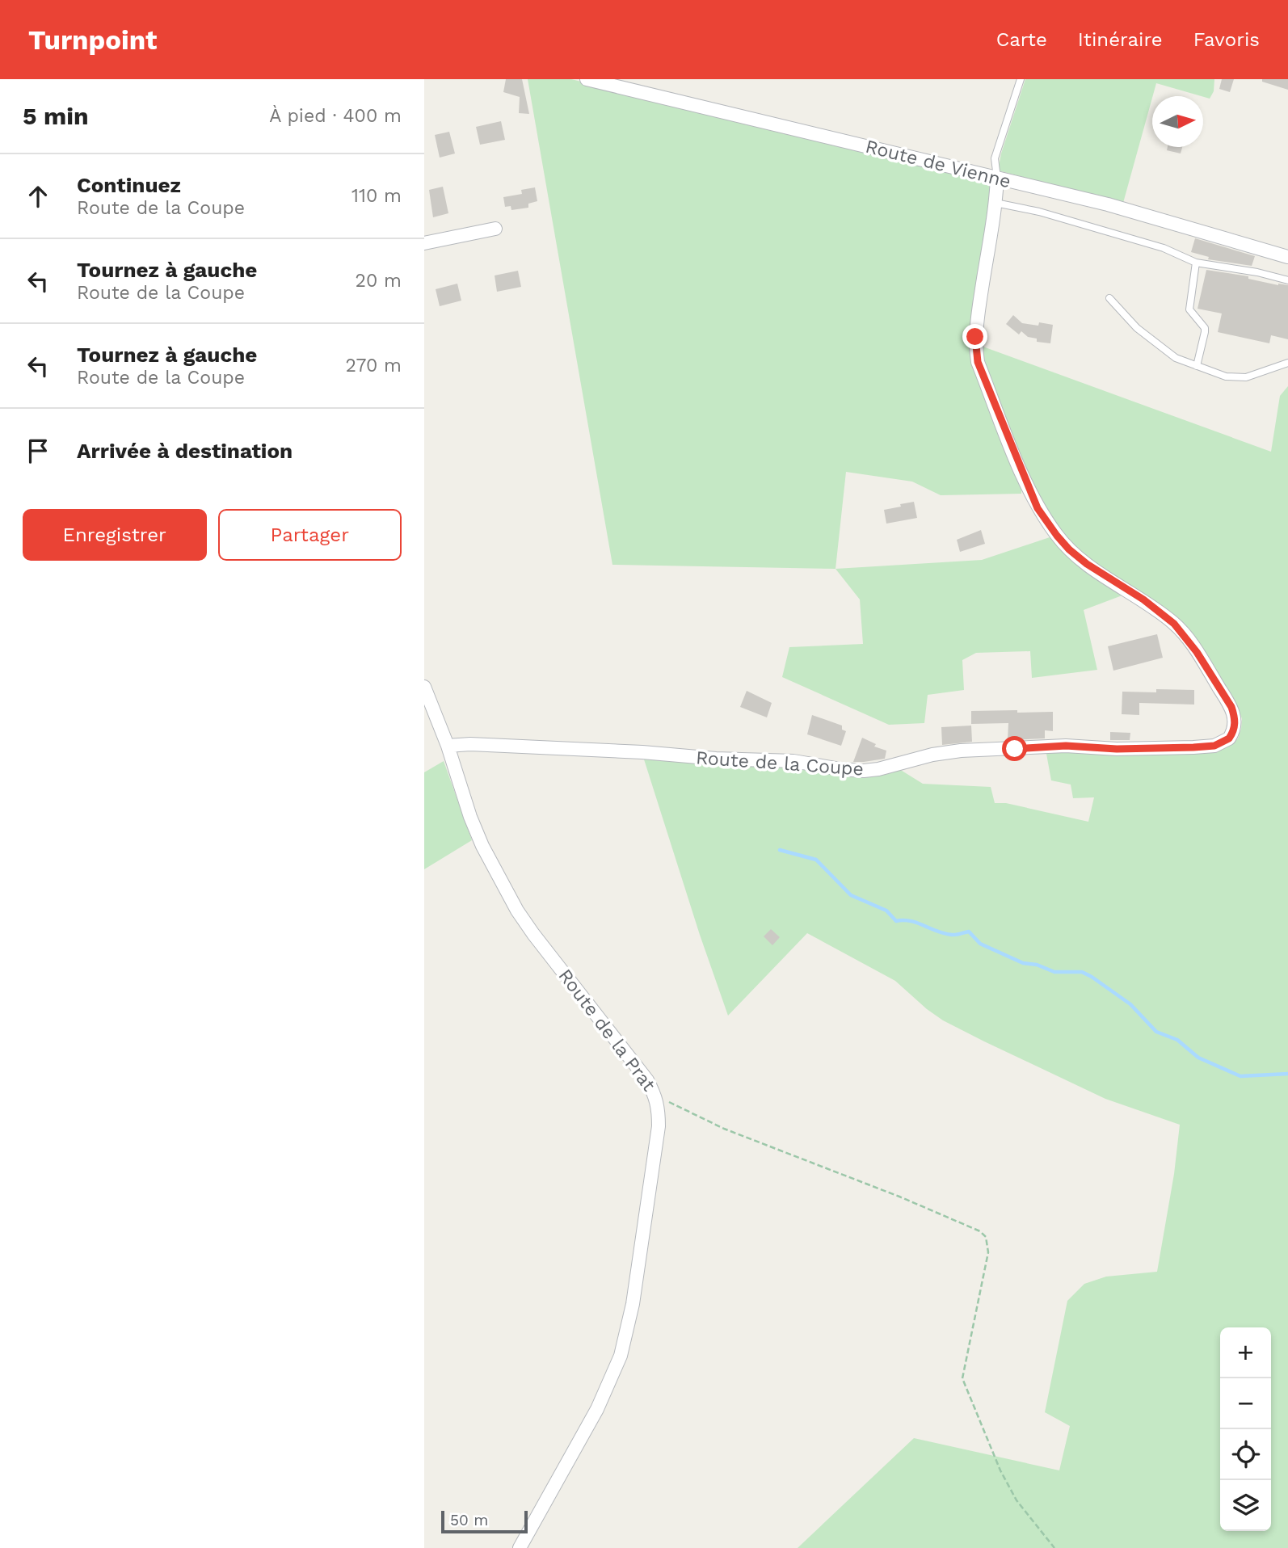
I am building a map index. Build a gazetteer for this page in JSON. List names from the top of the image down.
{
  "streets": {
    "street": ["Route de Vienne", "Route de la Coupe", "Route de la Prat"]
  },
  "crossings": [
    ["Route de Vienne", "Route de la Coupe"],
    ["Route de la Coupe", "Route de la Prat"]
  ],
  "scale_bar": "50 m",
  "north": "right",
  "page": {
    "header": "Turnpoint",
    "nav": ["Carte", "Itinéraire", "Favoris"],
    "heading": ["5 min", "À pied · 400 m"],
    "list": [
      ["Continuez", "Route de la Coupe", "110 m"],
      ["Tournez à gauche", "Route de la Coupe", "20 m"],
      ["Tournez à gauche", "Route de la Coupe", "270 m"],
      "Arrivée à destination"
    ],
    "buttons": ["Enregistrer", "Partager"],
    "map_buttons": ["+", "−"],
    "scale": "50 m"
  }
}
